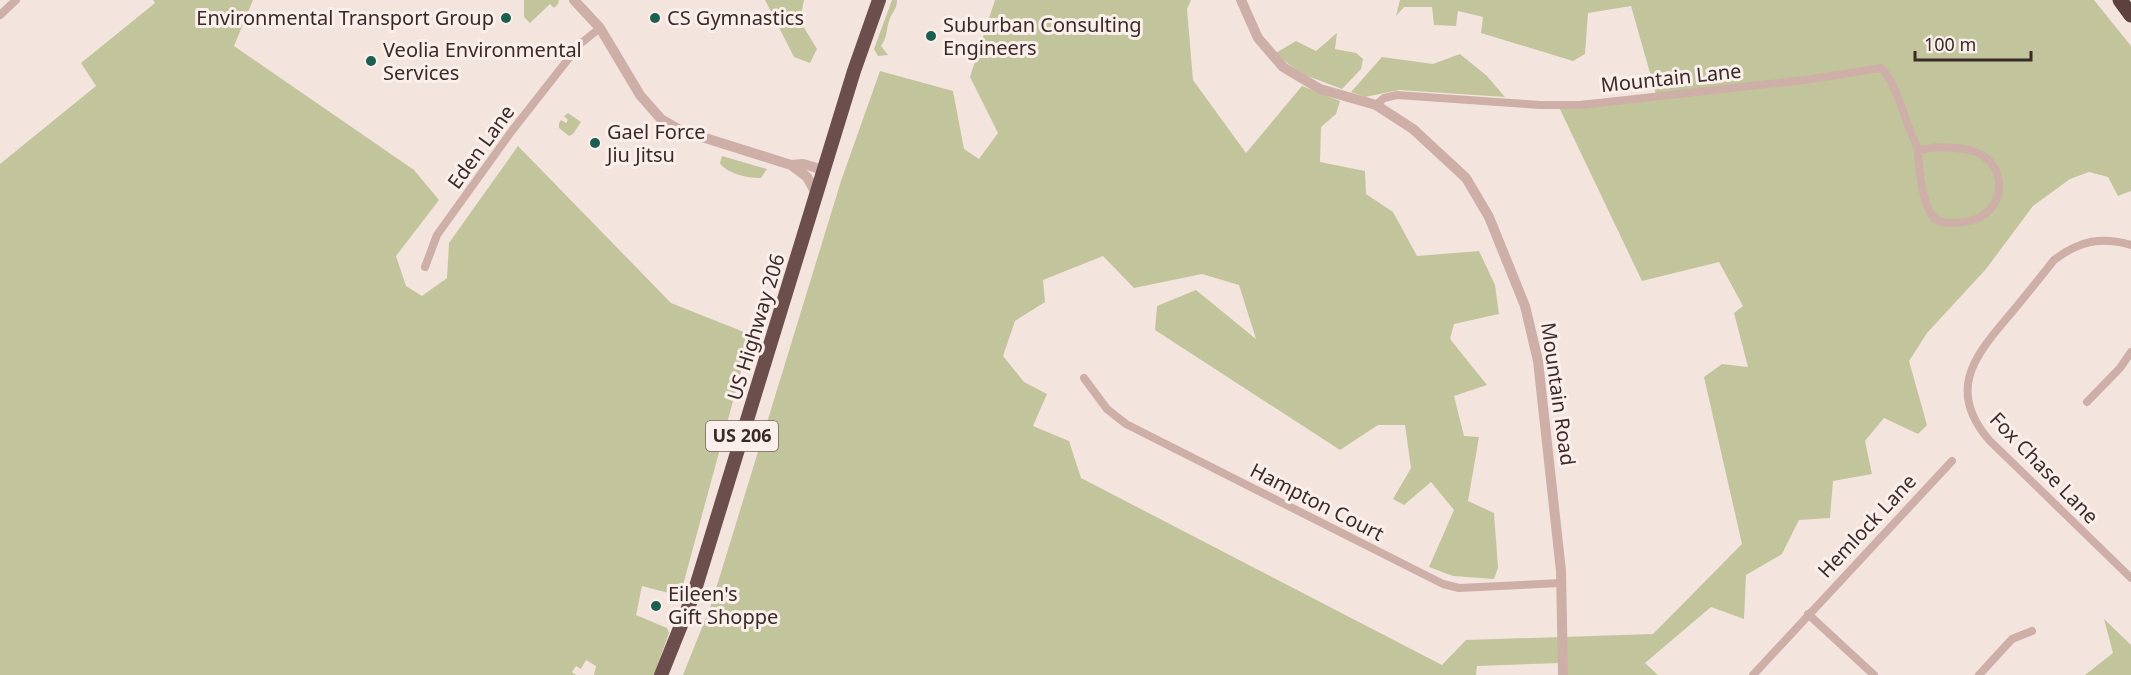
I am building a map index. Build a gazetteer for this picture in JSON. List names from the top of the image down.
{
  "streets": {
    "highway": ["US Highway 206", "US 206"],
    "street": [
      "Mountain Lane",
      "Eden Lane",
      "Mountain Road",
      "Fox Chase Lane",
      "Hampton Court",
      "Hemlock Lane"
    ]
  },
  "crossings": [
    ["Mountain Lane", "Mountain Road"],
    ["US Highway 206", "US 206"],
    ["Mountain Road", "Hampton Court"]
  ],
  "places": [
    "Environmental Transport Group",
    "CS Gymnastics",
    "Suburban Consulting Engineers",
    "Veolia Environmental Services",
    "Gael Force Jiu Jitsu",
    "Eileen's Gift Shoppe"
  ],
  "scale_bar": "100 m"
}
